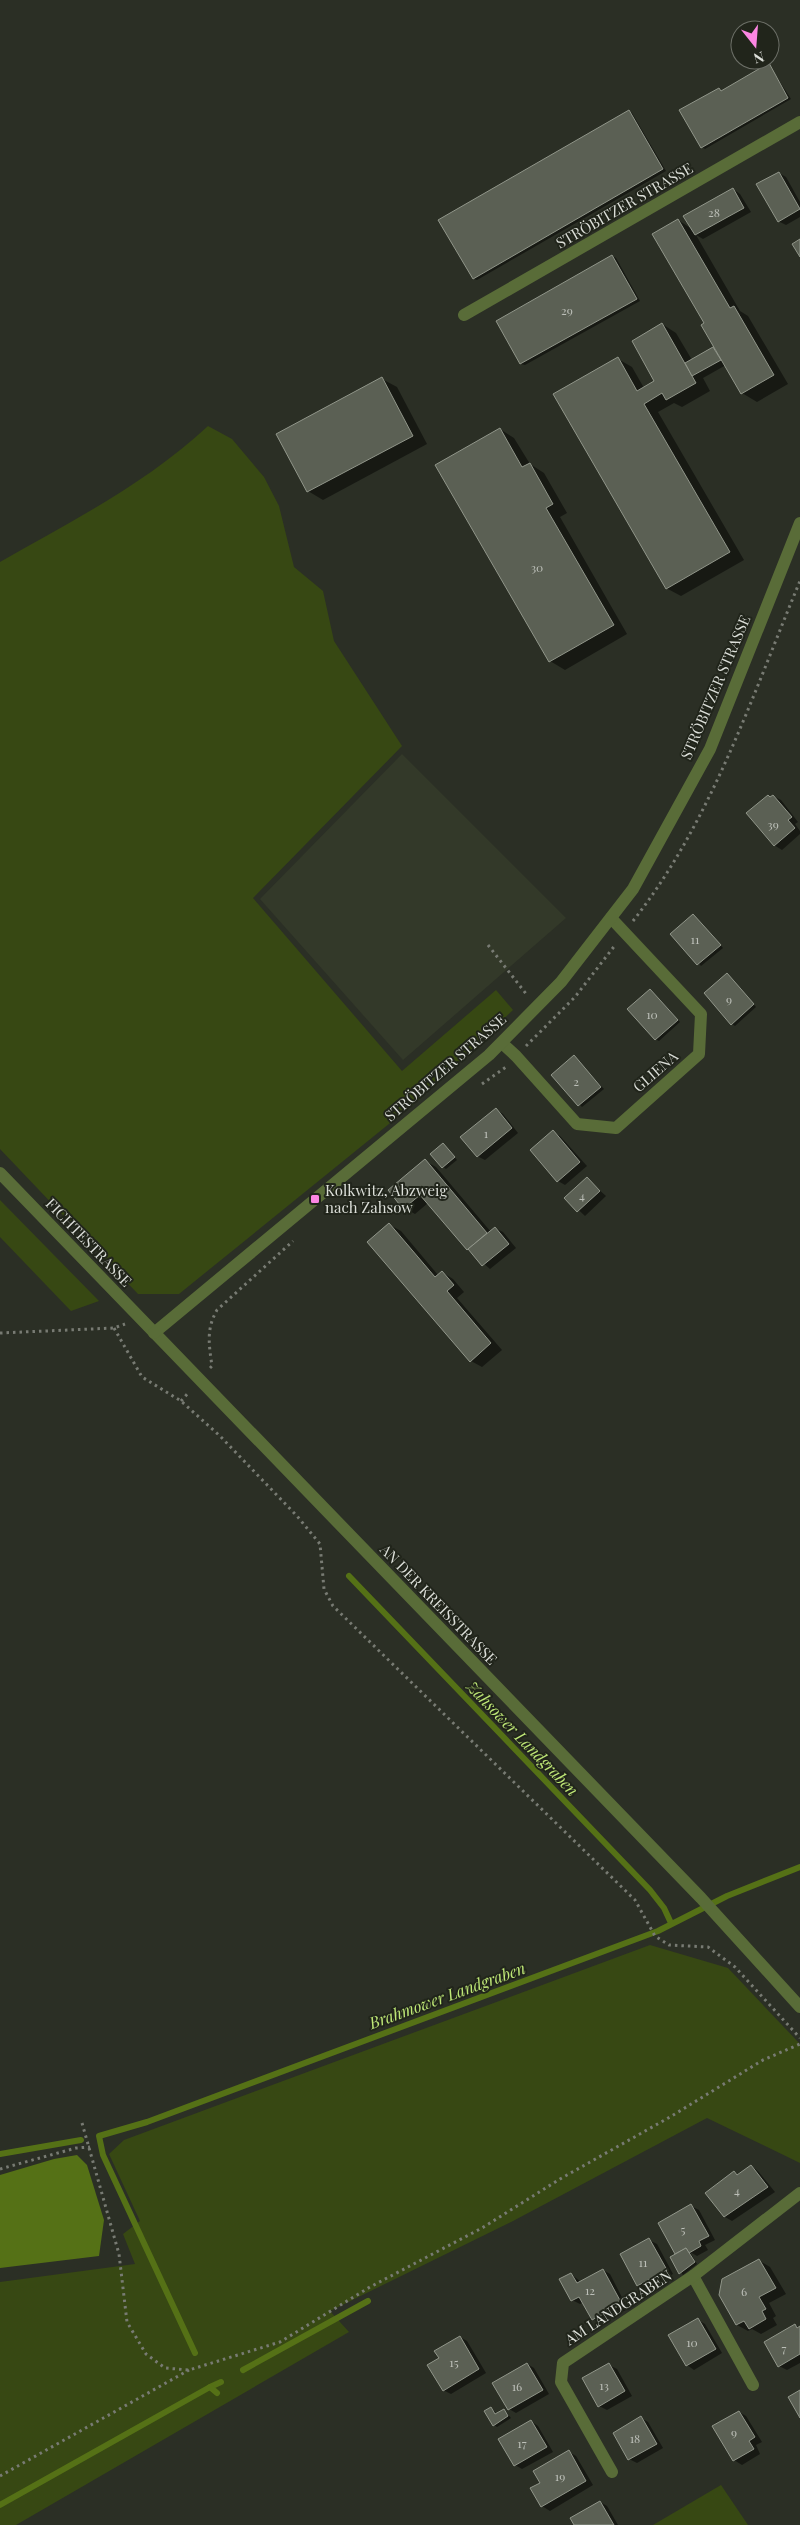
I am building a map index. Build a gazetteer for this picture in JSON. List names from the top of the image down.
{
  "streets": {
    "street": [
      "STRÖBITZER STRASSE",
      "GLIENA",
      "FICHTESTRASSE",
      "AN DER KREISSTRASSE",
      "AM LANDGRABEN"
    ]
  },
  "crossings": [
    ["STRÖBITZER STRASSE", "GLIENA"],
    ["STRÖBITZER STRASSE", "FICHTESTRASSE"],
    ["STRÖBITZER STRASSE", "AN DER KREISSTRASSE"],
    ["FICHTESTRASSE", "AN DER KREISSTRASSE"]
  ],
  "water": ["Zahsower Landgraben", "Brahmower Landgraben"],
  "places": {
    "transit": ["Kolkwitz, Abzweig nach Zahsow"]
  },
  "house_numbers": [
    "28",
    "29",
    "30",
    "39",
    "11",
    "9",
    "10",
    "2",
    "1",
    "4",
    "4",
    "5",
    "11",
    "12",
    "6",
    "10",
    "7",
    "15",
    "13",
    "16",
    "9",
    "18",
    "17",
    "19"
  ],
  "north": "bottom"
}
